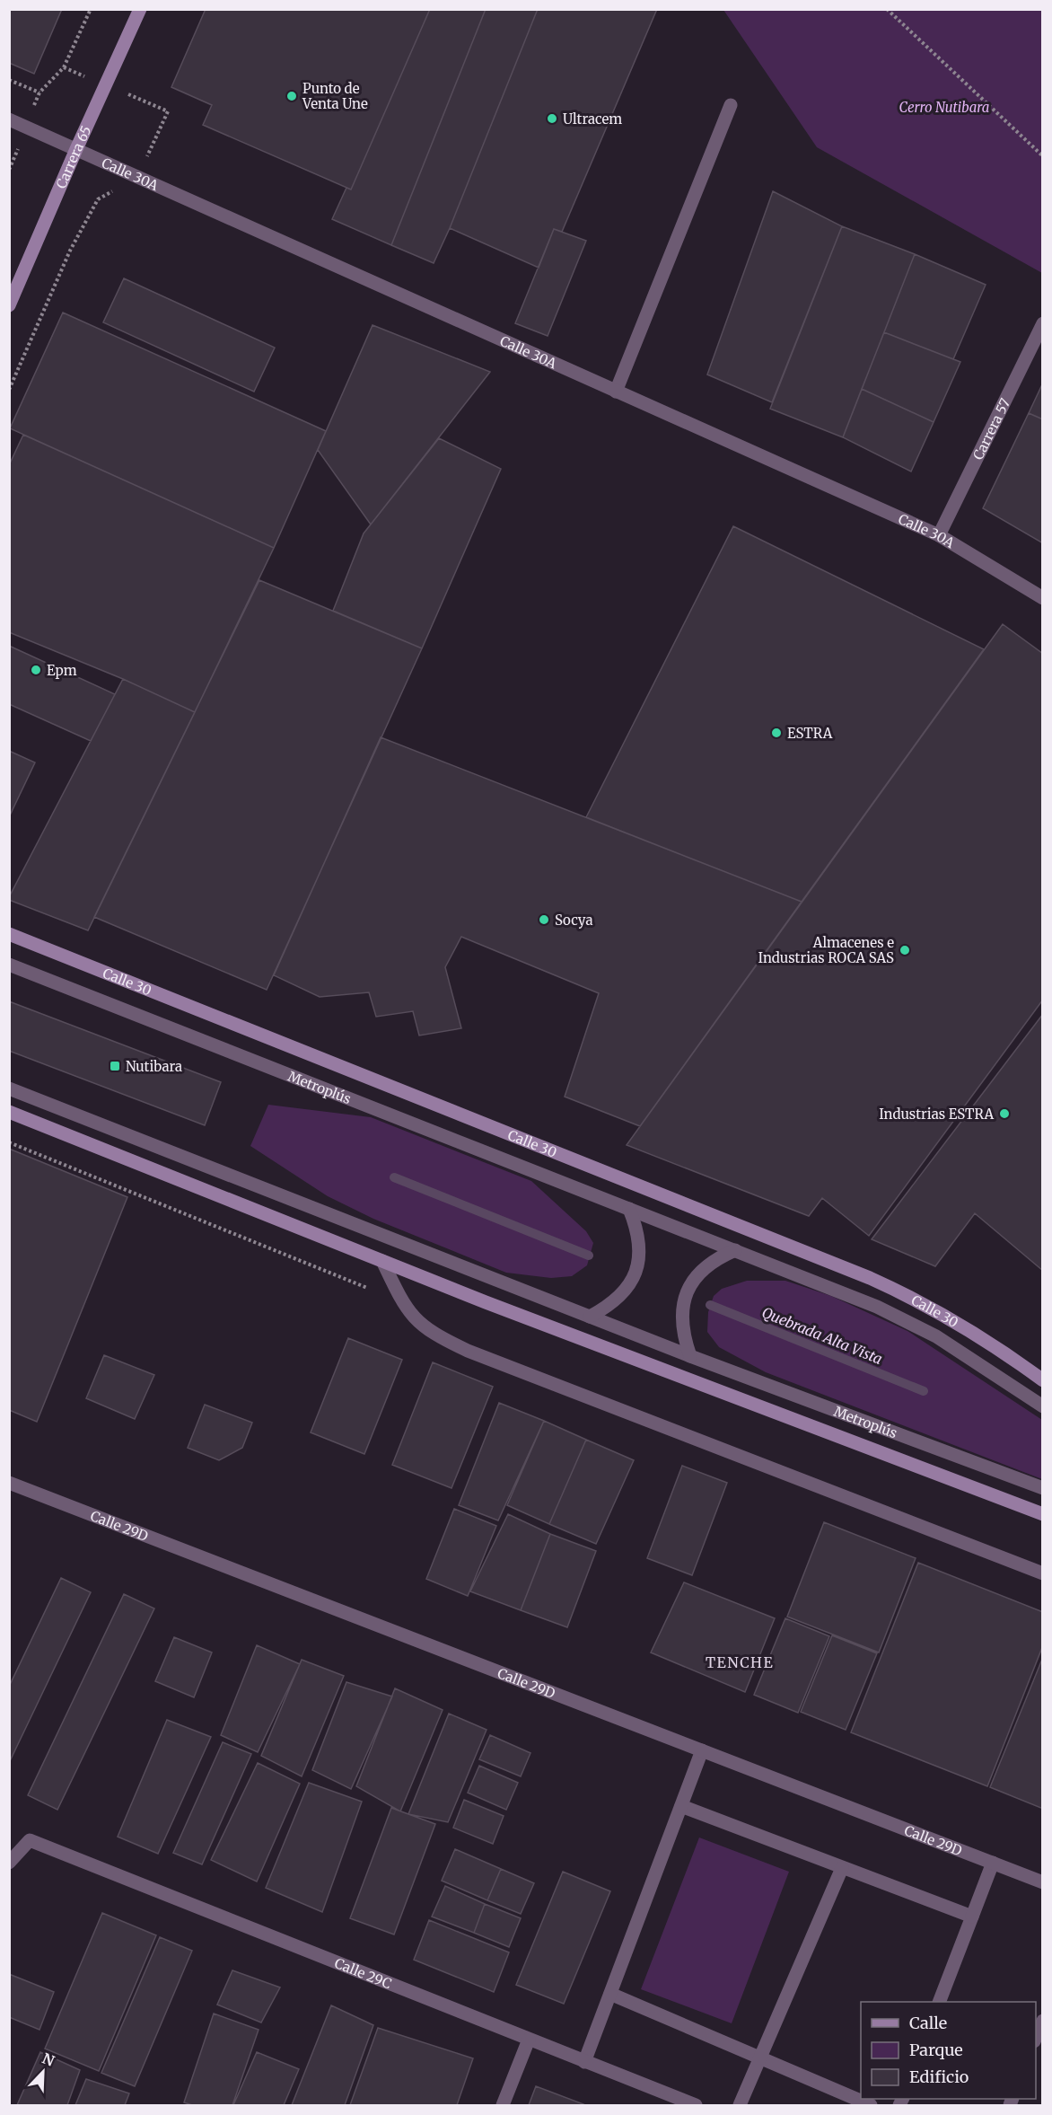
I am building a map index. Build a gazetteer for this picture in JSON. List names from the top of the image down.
{
  "streets": {
    "main road": ["Carrera 65", "Calle 30"],
    "street": [
      "Calle 30A",
      "Carrera 57",
      "Metroplús",
      "Calle 29D",
      "Calle 29C"
    ]
  },
  "crossings": [
    ["Carrera 65", "Calle 30A"],
    ["Calle 30A", "Carrera 57"]
  ],
  "districts": ["TENCHE"],
  "water": ["Quebrada Alta Vista"],
  "parks": ["Cerro Nutibara"],
  "places": {
    "other": [
      "Punto de Venta Une",
      "Ultracem",
      "Epm",
      "ESTRA",
      "Socya",
      "Almacenes e Industrias ROCA SAS",
      "Industrias ESTRA"
    ],
    "transit": ["Nutibara"]
  },
  "legend": ["Calle", "Parque", "Edificio"],
  "north": "top right"
}
